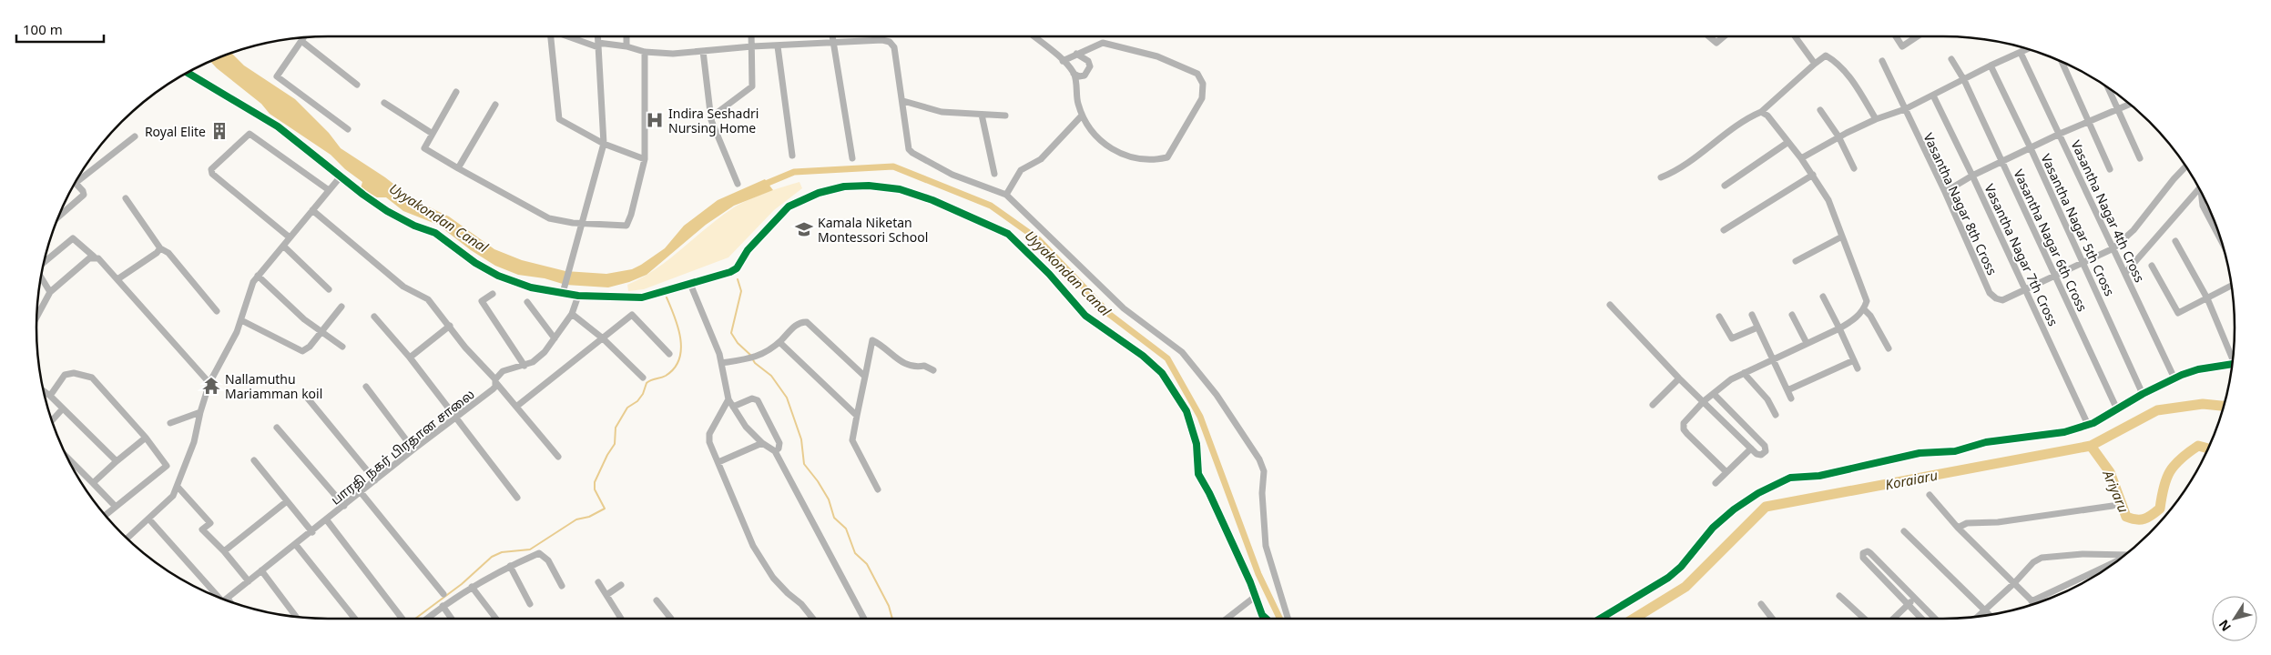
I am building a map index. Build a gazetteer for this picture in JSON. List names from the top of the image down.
{
  "streets": {
    "street": [
      "Vasantha Nagar 8th Cross",
      "Vasantha Nagar 4th Cross",
      "Vasantha Nagar 5th Cross",
      "Vasantha Nagar 6th Cross",
      "Vasantha Nagar 7th Cross",
      "பாரதி நகர் பிரதான சாலை"
    ]
  },
  "crossings": [
    ["Vasantha Nagar 8th Cross", "Vasantha Nagar 7th Cross"]
  ],
  "water": ["Uyyakondan Canal", "Koraiaru", "Ariyaru"],
  "places": {
    "hospital": ["Indira Seshadri Nursing Home"],
    "building": ["Royal Elite"],
    "school or university": ["Kamala Niketan Montessori School"],
    "temple": ["Nallamuthu Mariamman koil"]
  },
  "scale_bar": "100 m",
  "north": "bottom left"
}
